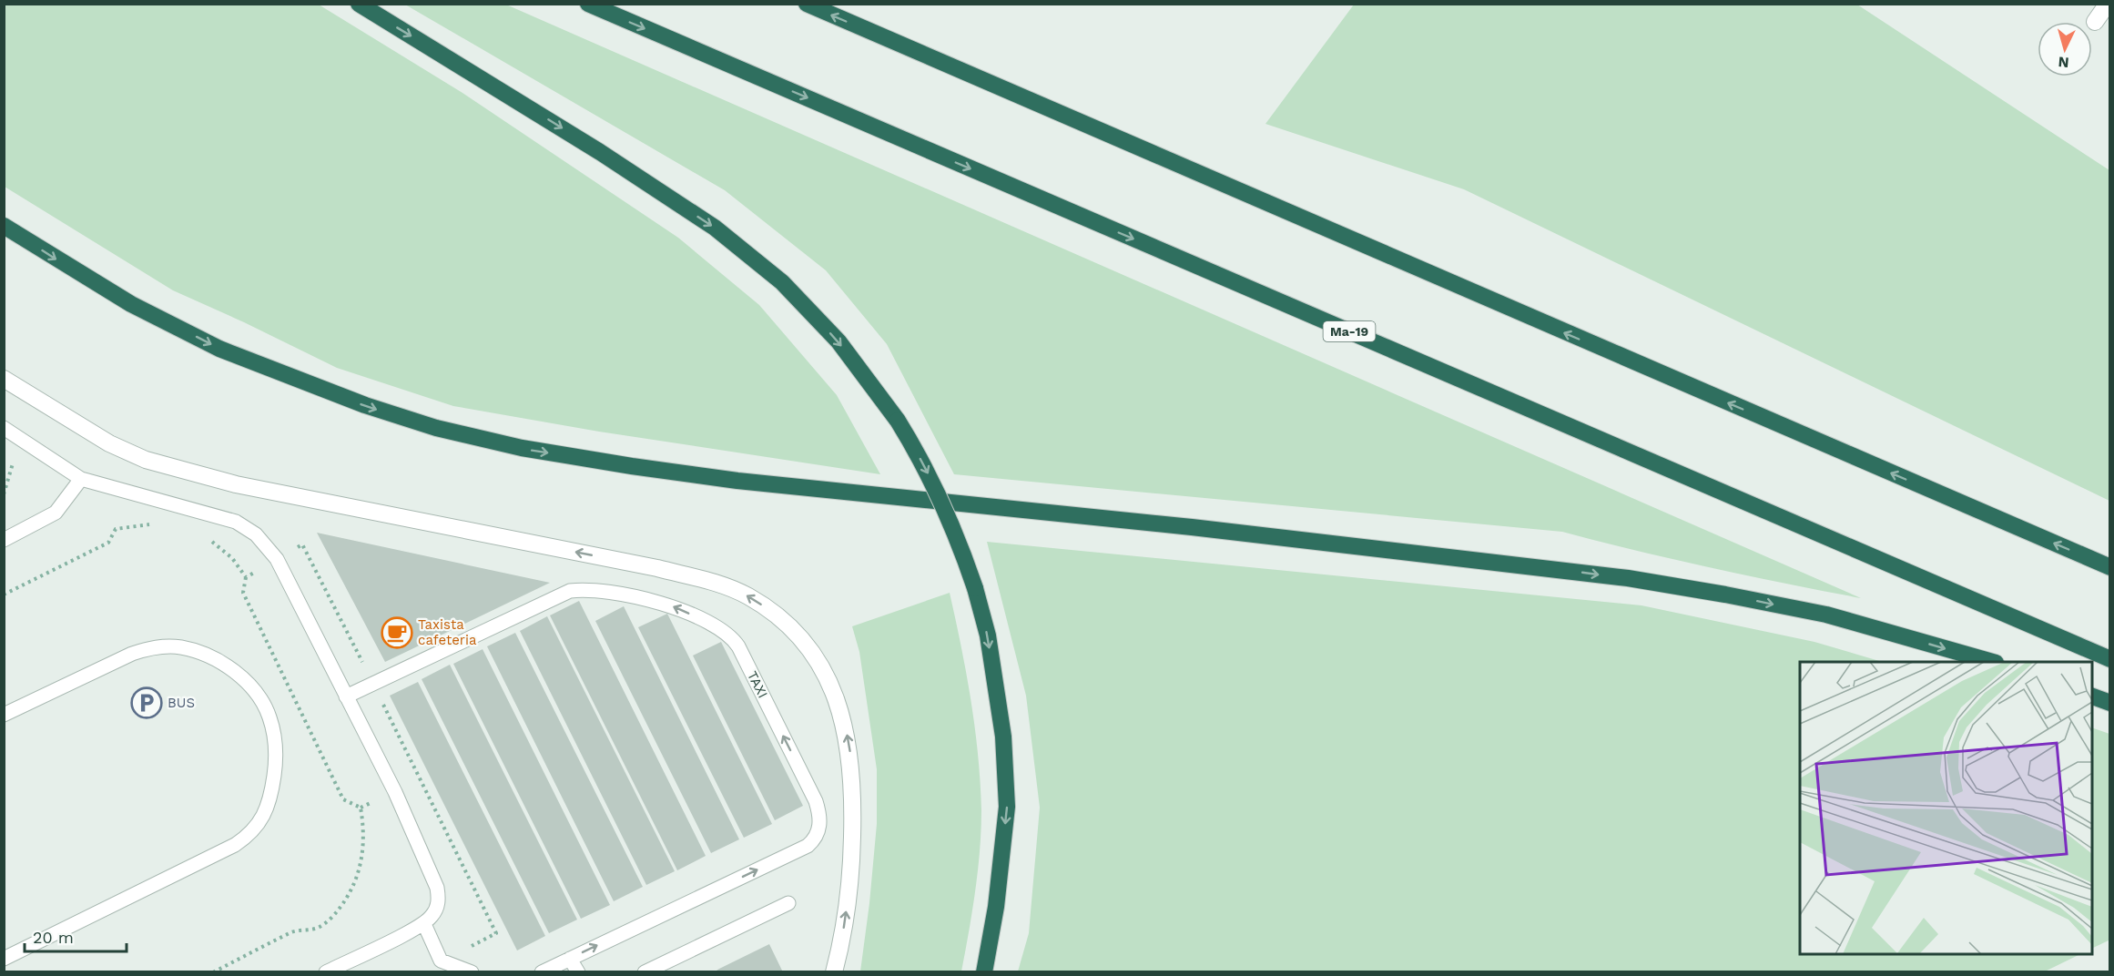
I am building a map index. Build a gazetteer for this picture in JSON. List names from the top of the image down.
{
  "streets": {
    "highway": ["Ma-19"],
    "lane": ["TAXI"]
  },
  "places": {
    "cafe": ["Taxista cafeteria"],
    "parking": ["BUS"]
  },
  "scale_bar": "20 m",
  "north": "bottom"
}
